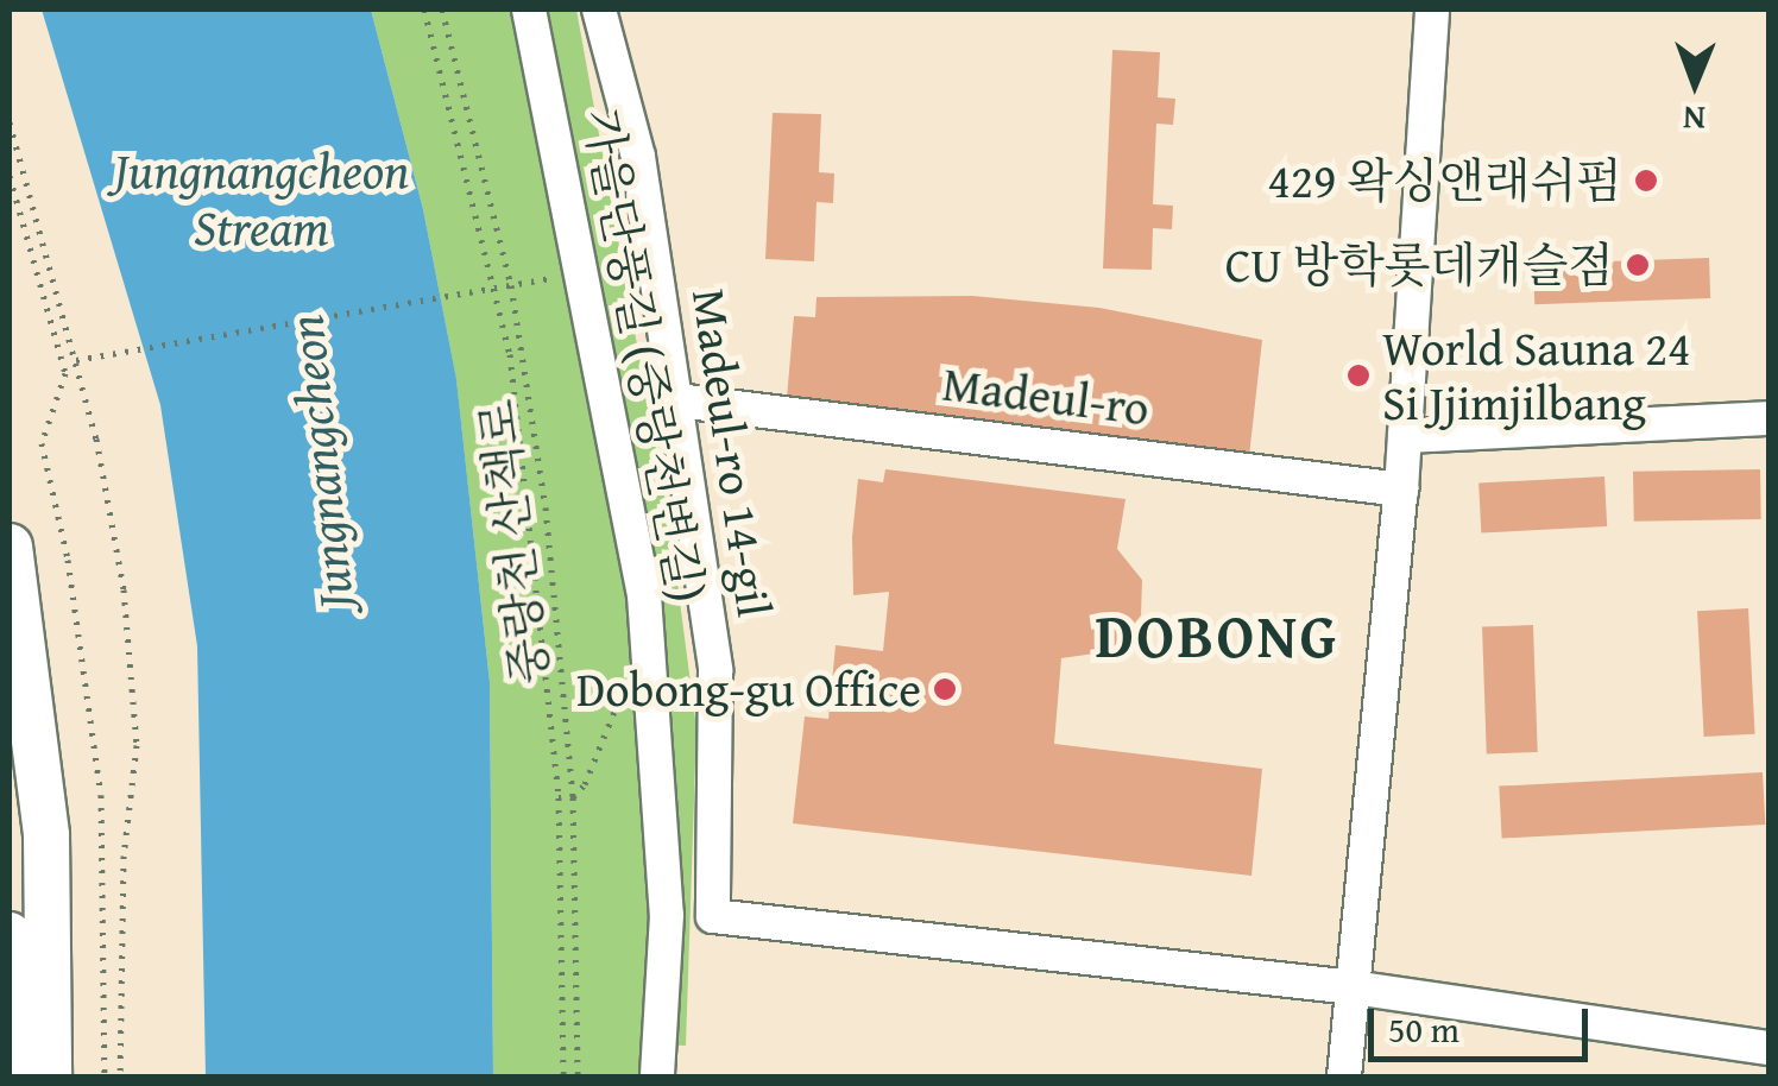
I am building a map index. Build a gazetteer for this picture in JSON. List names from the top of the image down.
{
  "streets": {
    "street": ["가을단풍길 (중랑천변길)", "Madeul-ro", "Madeul-ro 14-gil"],
    "path": ["중랑천 산책로"]
  },
  "crossings": [
    ["Madeul-ro", "Madeul-ro 14-gil"]
  ],
  "districts": ["DOBONG"],
  "water": ["Jungnangcheon Stream", "Jungnangcheon"],
  "places": [
    "429 왁싱앤래쉬펌",
    "CU 방학롯데캐슬점",
    "World Sauna 24 Si Jjimjilbang",
    "Dobong-gu Office"
  ],
  "scale_bar": "50 m",
  "north": "bottom"
}
